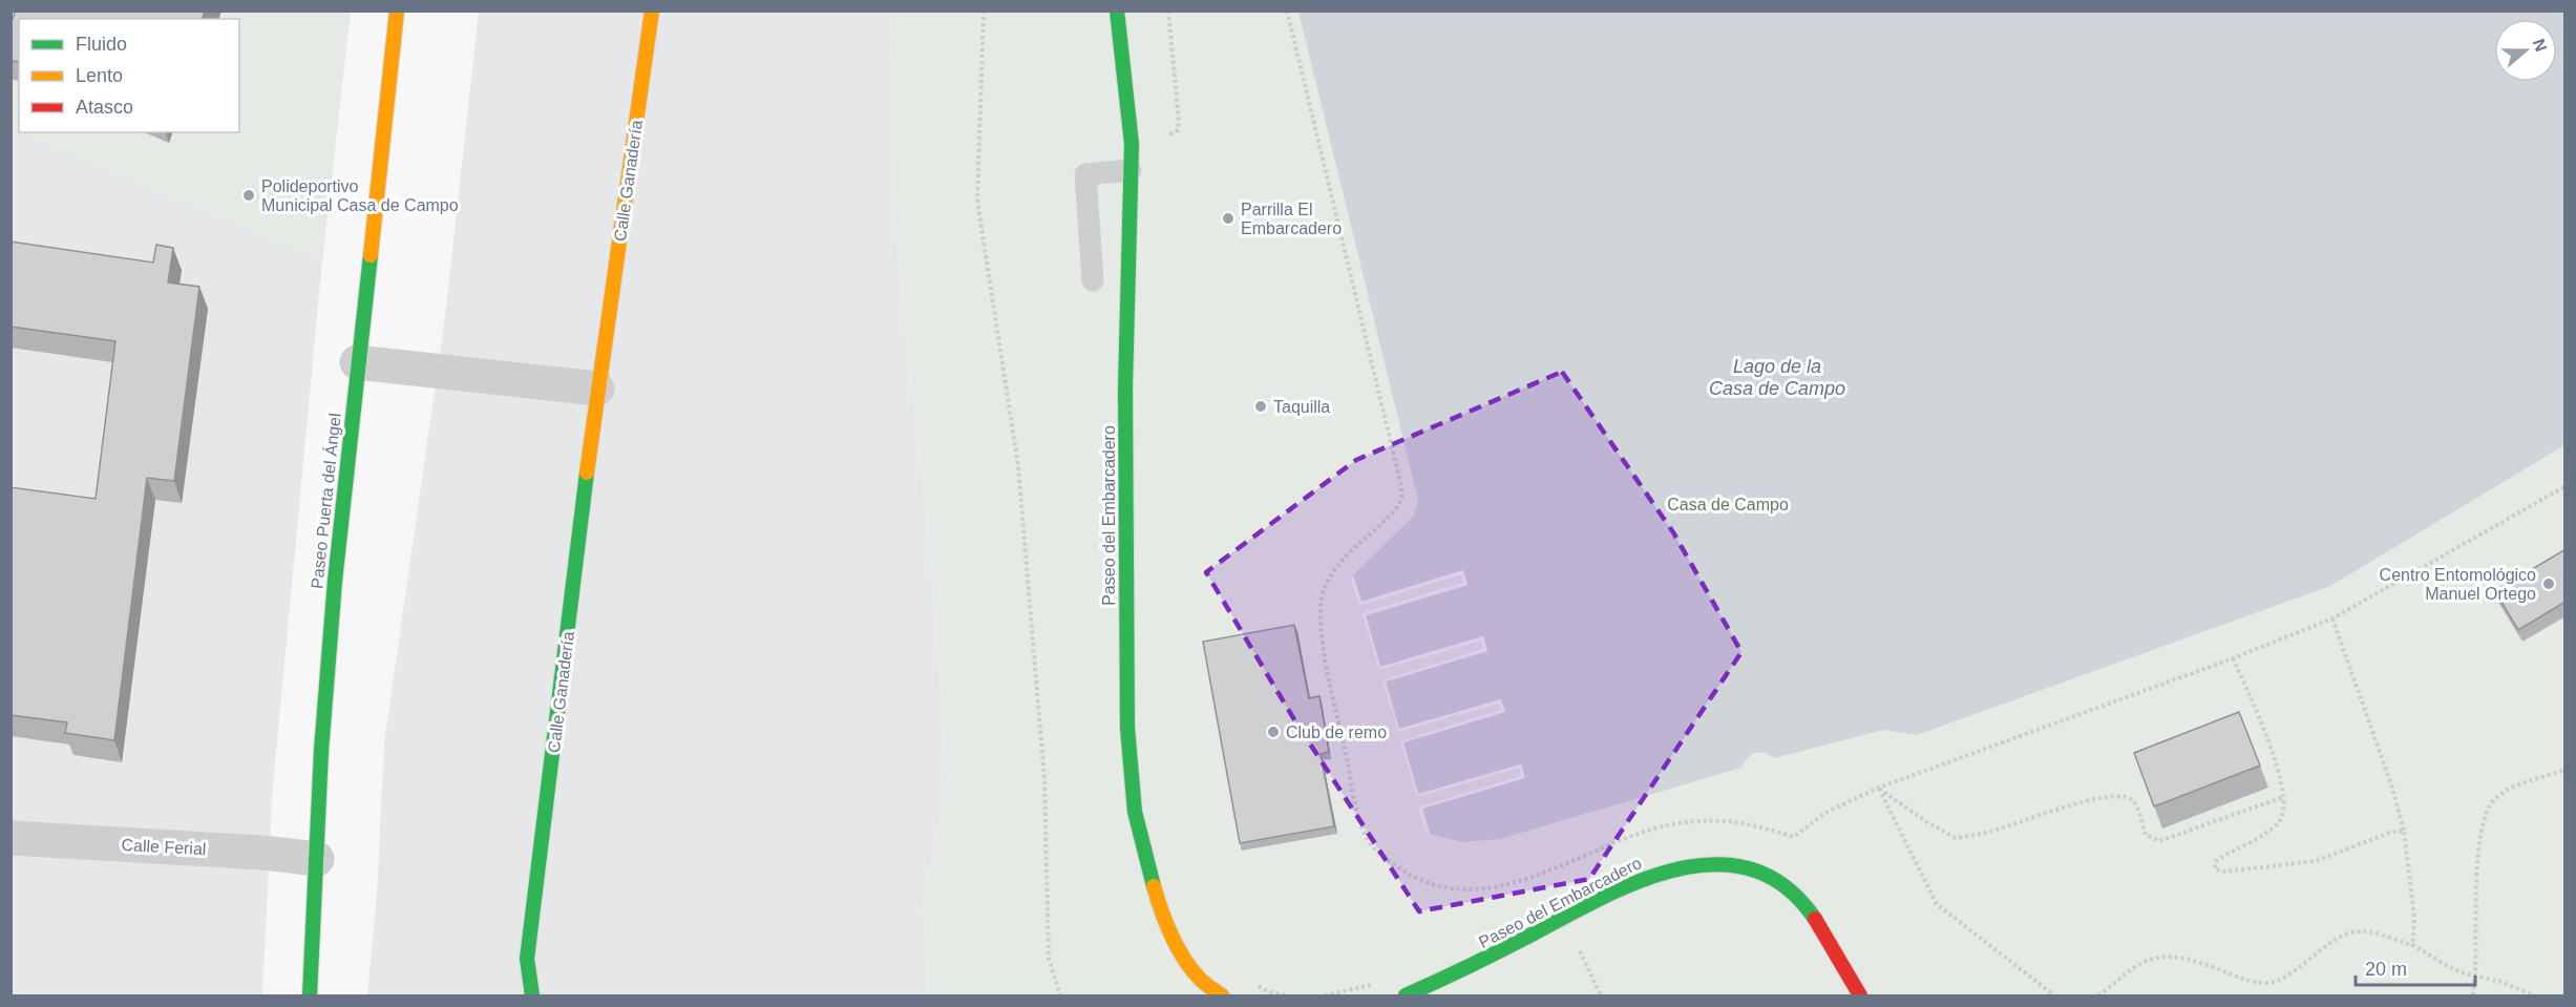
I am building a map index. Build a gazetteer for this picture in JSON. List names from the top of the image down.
{
  "streets": {
    "street": [
      "Calle Ganadería",
      "Paseo Puerta del Ángel",
      "Paseo del Embarcadero",
      "Calle Ferial"
    ]
  },
  "crossings": [
    ["Paseo Puerta del Ángel", "Calle Ferial"]
  ],
  "water": ["Lago de la Casa de Campo"],
  "parks": ["Casa de Campo"],
  "places": [
    "Polideportivo Municipal Casa de Campo",
    "Parrilla El Embarcadero",
    "Taquilla",
    "Centro Entomológico Manuel Ortego",
    "Club de remo"
  ],
  "legend": ["Fluido", "Lento", "Atasco"],
  "scale_bar": "20 m",
  "north": "right"
}
